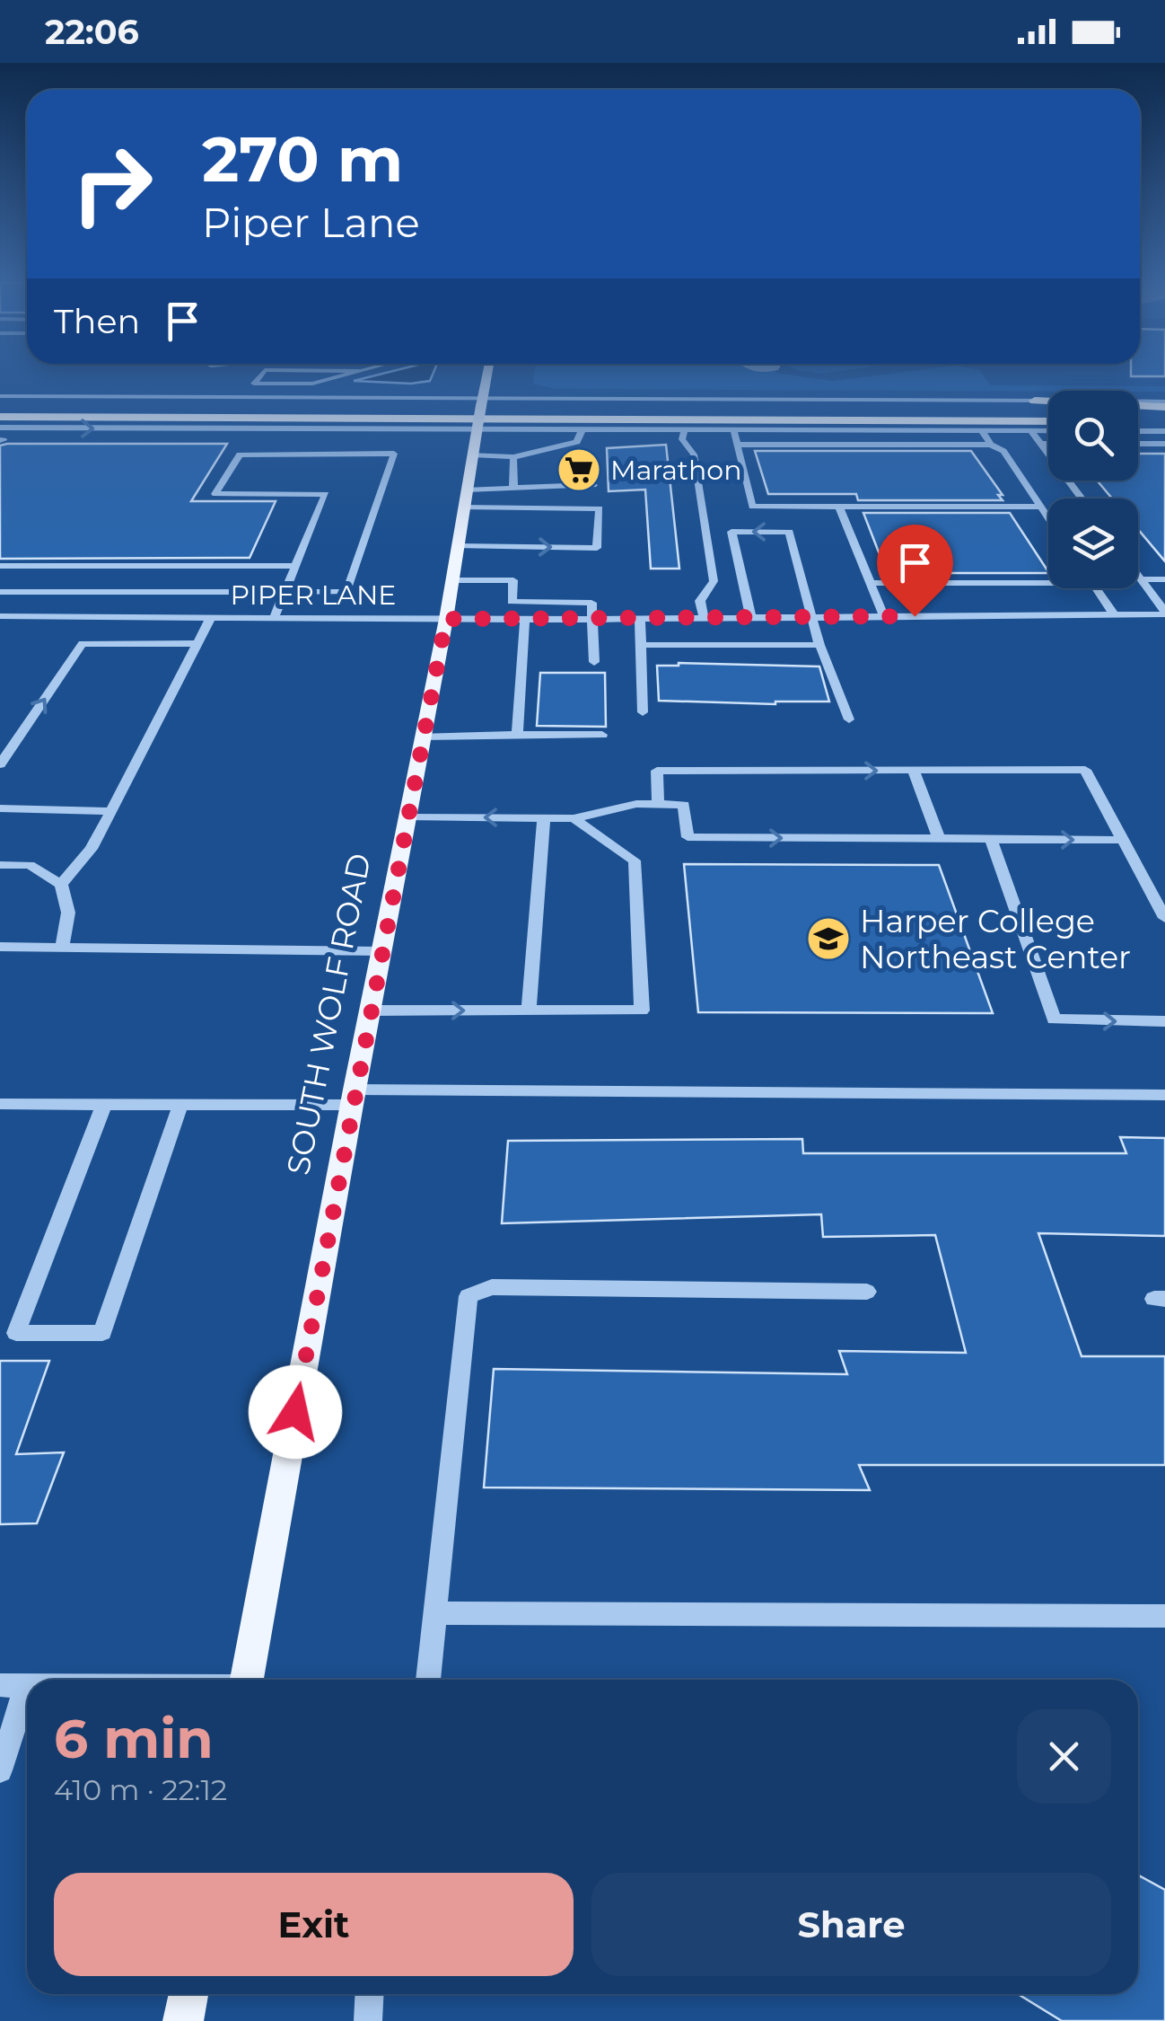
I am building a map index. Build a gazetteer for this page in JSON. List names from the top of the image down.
{
  "streets": {
    "main road": ["SOUTH WOLF ROAD"],
    "street": ["PIPER LANE"]
  },
  "crossings": [
    ["PIPER LANE", "SOUTH WOLF ROAD"]
  ],
  "places": {
    "supermarket": ["Marathon"],
    "school or university": ["Harper College Northeast Center"]
  },
  "page": {
    "status": "22:06",
    "turn": ["270 m", "Piper Lane"],
    "then": "Then",
    "heading": ["6 min", "410 m · 22:12"],
    "buttons": ["Exit", "Share"]
  }
}
